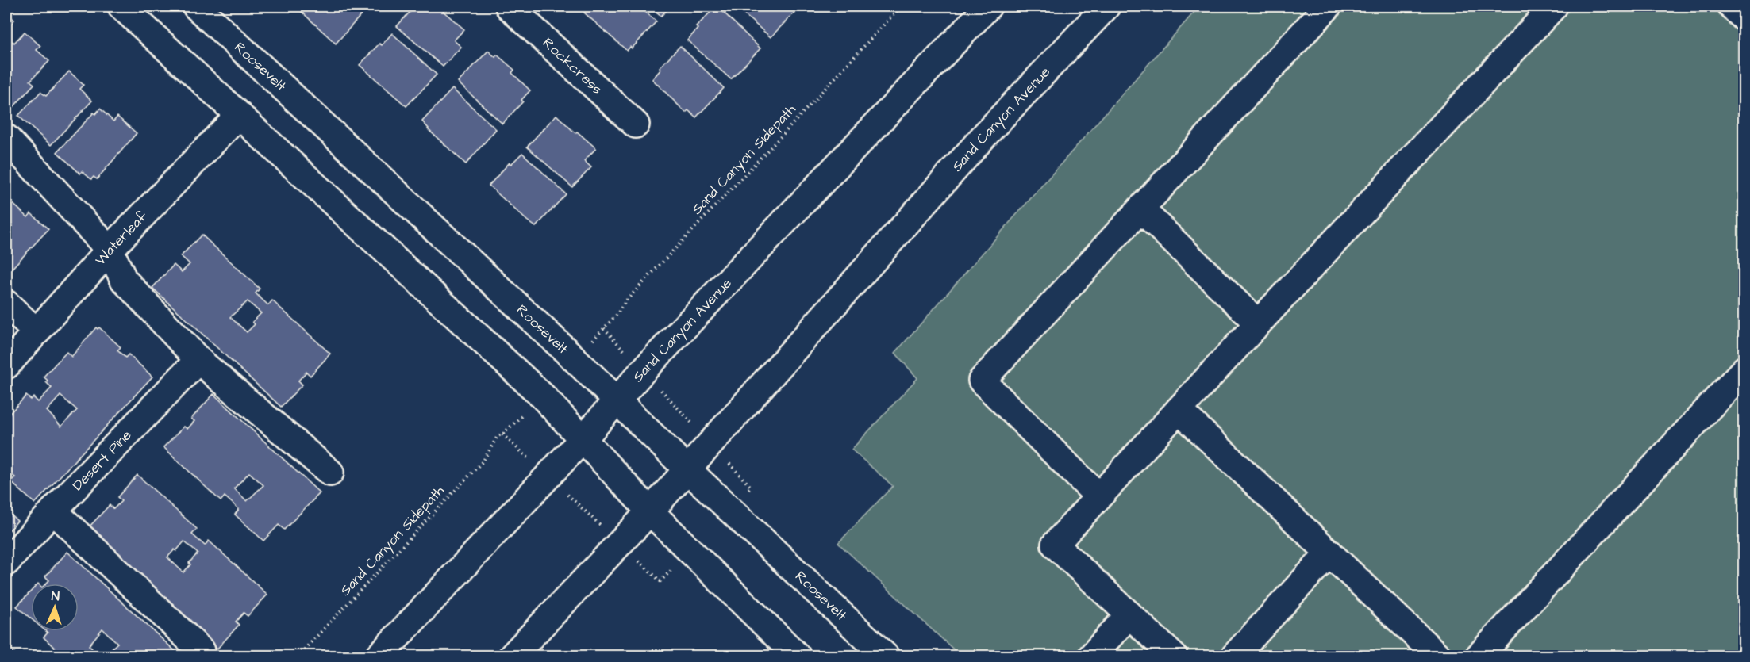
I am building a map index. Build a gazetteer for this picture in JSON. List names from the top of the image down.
{
  "streets": {
    "street": [
      "Rockcress",
      "Roosevelt",
      "Sand Canyon Avenue",
      "Waterleaf",
      "Desert Pine"
    ],
    "path": ["Sand Canyon Sidepath"]
  },
  "crossings": [
    ["Roosevelt", "Sand Canyon Avenue"]
  ],
  "north": "top"
}
